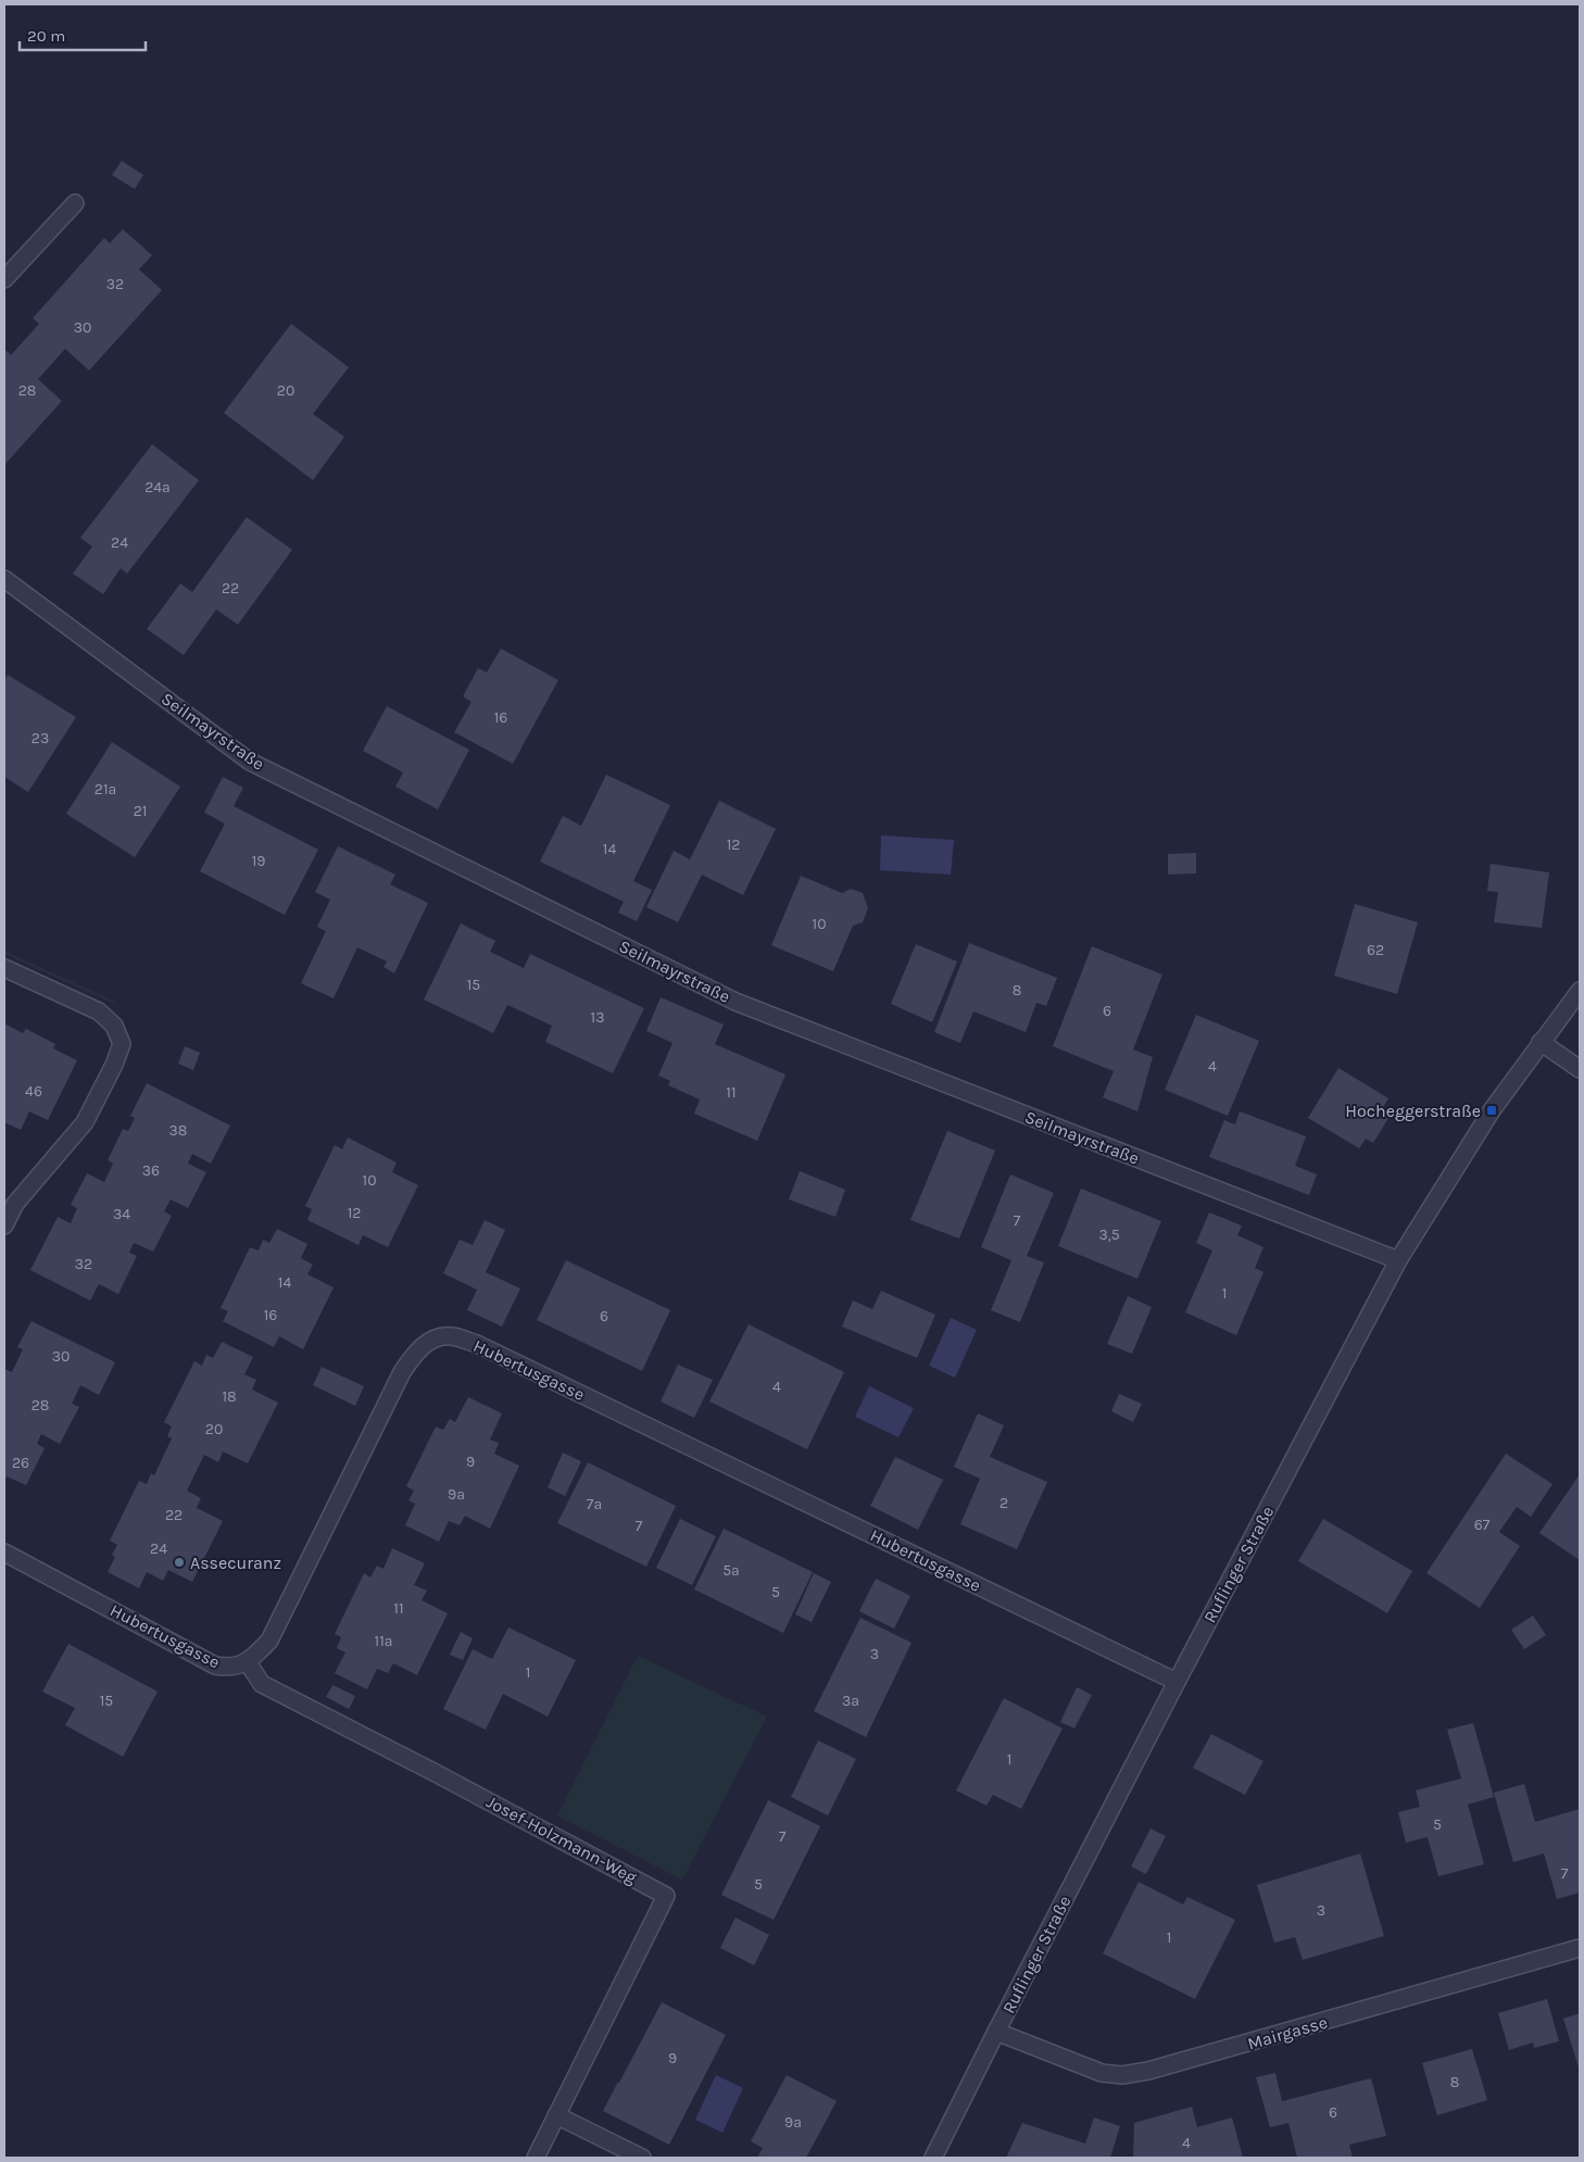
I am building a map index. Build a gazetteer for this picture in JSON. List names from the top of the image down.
{
  "streets": {
    "street": [
      "Seilmayrstraße",
      "Hubertusgasse",
      "Ruflinger Straße",
      "Josef-Holzmann-Weg",
      "Mairgasse"
    ]
  },
  "crossings": [
    ["Seilmayrstraße", "Ruflinger Straße"],
    ["Hubertusgasse", "Ruflinger Straße"],
    ["Hubertusgasse", "Josef-Holzmann-Weg"],
    ["Ruflinger Straße", "Mairgasse"]
  ],
  "places": {
    "transit": ["Hocheggerstraße"],
    "other": ["Assecuranz"]
  },
  "house_numbers": [
    "32",
    "30",
    "28",
    "20",
    "24a",
    "24",
    "22",
    "16",
    "23",
    "21a",
    "21",
    "12",
    "14",
    "19",
    "10",
    "62",
    "15",
    "8",
    "6",
    "13",
    "4",
    "46",
    "11",
    "38",
    "36",
    "10",
    "12",
    "34",
    "7",
    "3,5",
    "32",
    "14",
    "1",
    "16",
    "6",
    "30",
    "4",
    "18",
    "28",
    "20",
    "9",
    "26",
    "9a",
    "2",
    "7a",
    "22",
    "67",
    "7",
    "24",
    "5a",
    "5",
    "11",
    "11a",
    "3",
    "1",
    "15",
    "3a",
    "1",
    "5",
    "7",
    "7",
    "5",
    "3",
    "1",
    "9",
    "8",
    "6",
    "9a",
    "4"
  ],
  "scale_bar": "20 m"
}
